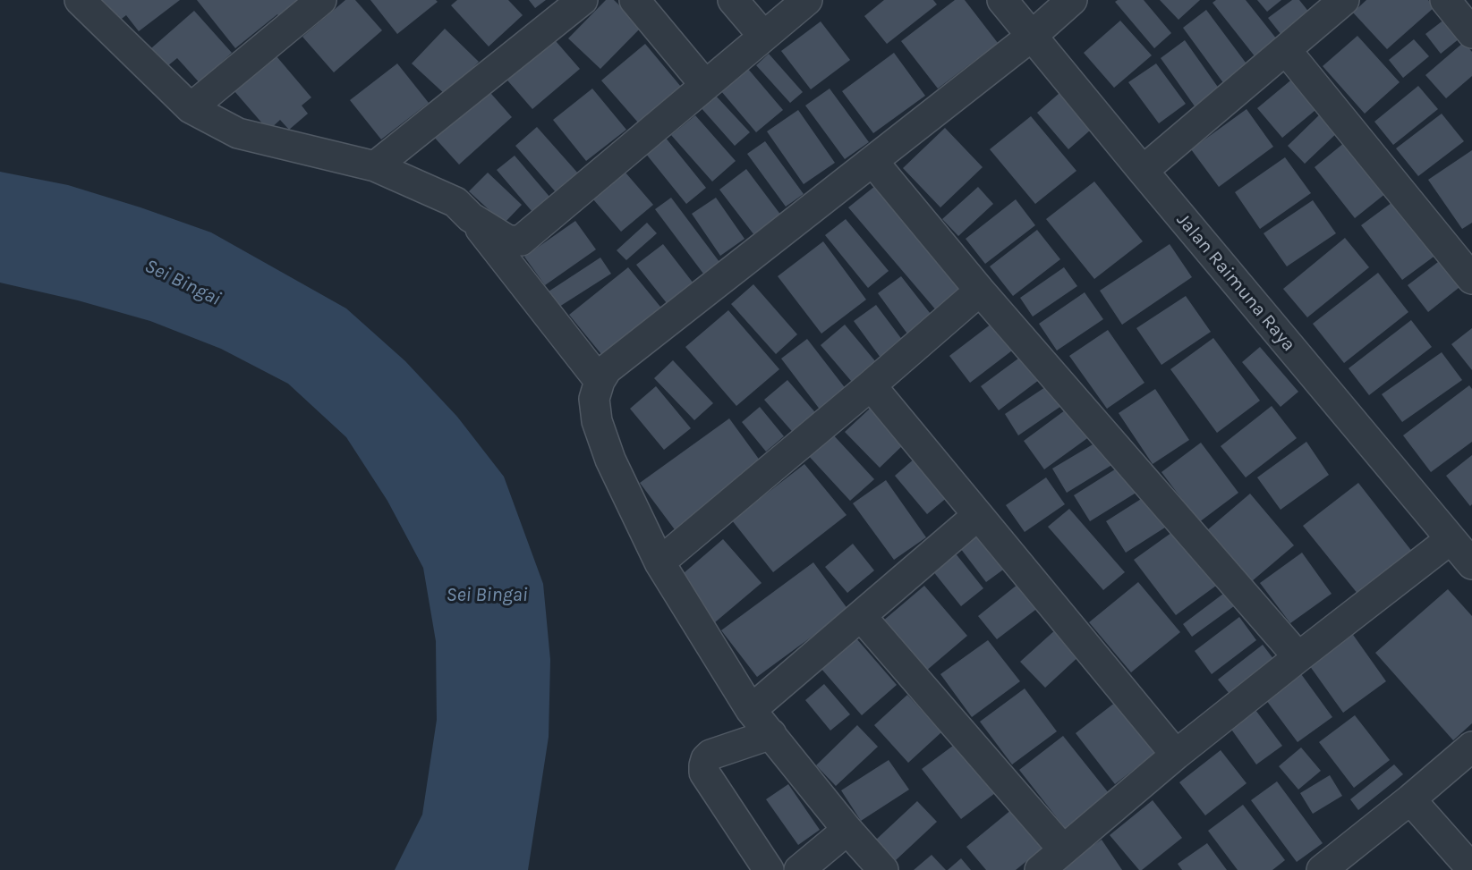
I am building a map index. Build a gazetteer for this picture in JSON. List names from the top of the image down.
{
  "streets": {
    "street": ["Jalan Raimuna Raya"]
  },
  "water": ["Sei Bingai"]
}
